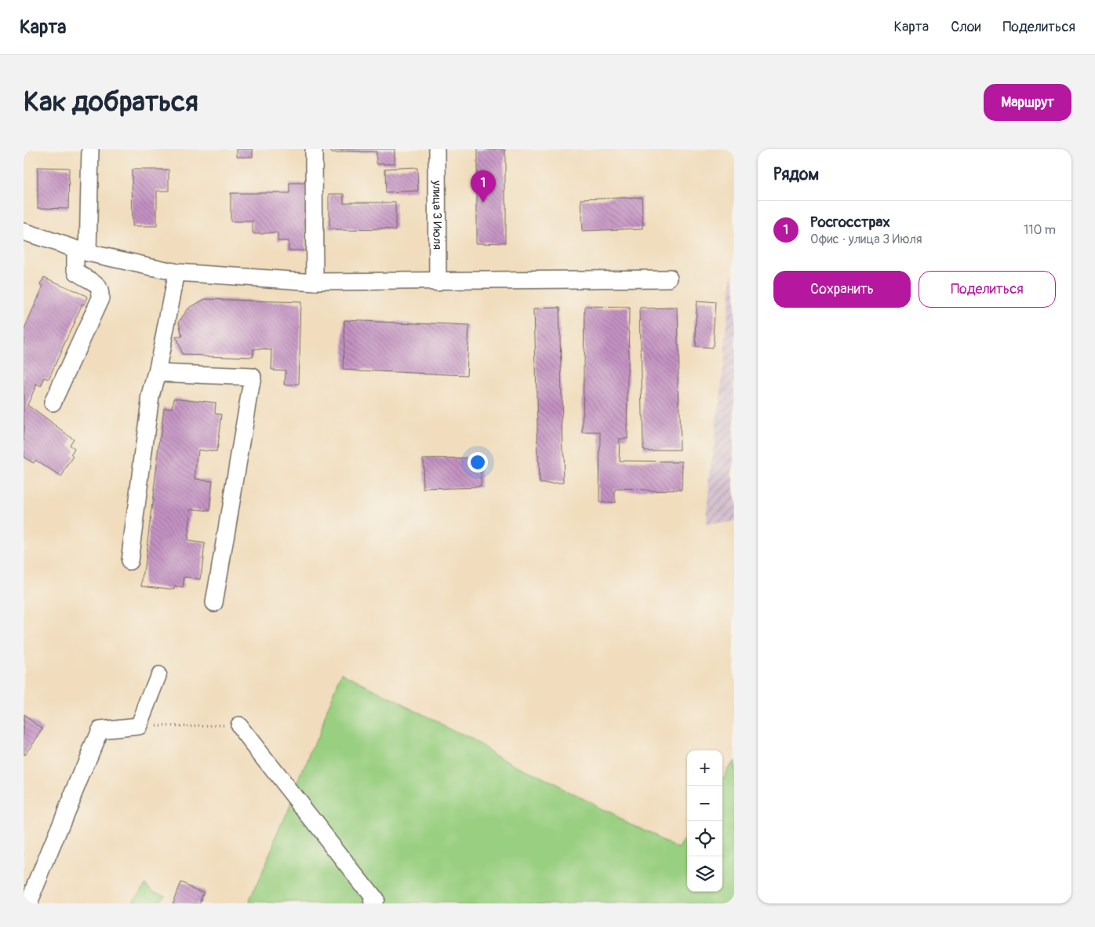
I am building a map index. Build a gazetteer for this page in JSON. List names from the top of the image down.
{
  "streets": {
    "street": ["улица 3 Июля"]
  },
  "page": {
    "header": "Карта",
    "nav": ["Карта", "Слои", "Поделиться"],
    "buttons": [
      "Маршрут",
      ["Сохранить", "Поделиться"]
    ],
    "title": "Как добраться",
    "heading": "Рядом",
    "pins": "1",
    "list": [
      {
        "mark": "1",
        "name": "Росгосстрах",
        "note": "Офис · улица 3 Июля",
        "value": "110 m"
      }
    ],
    "map_buttons": ["+", "−"]
  }
}
